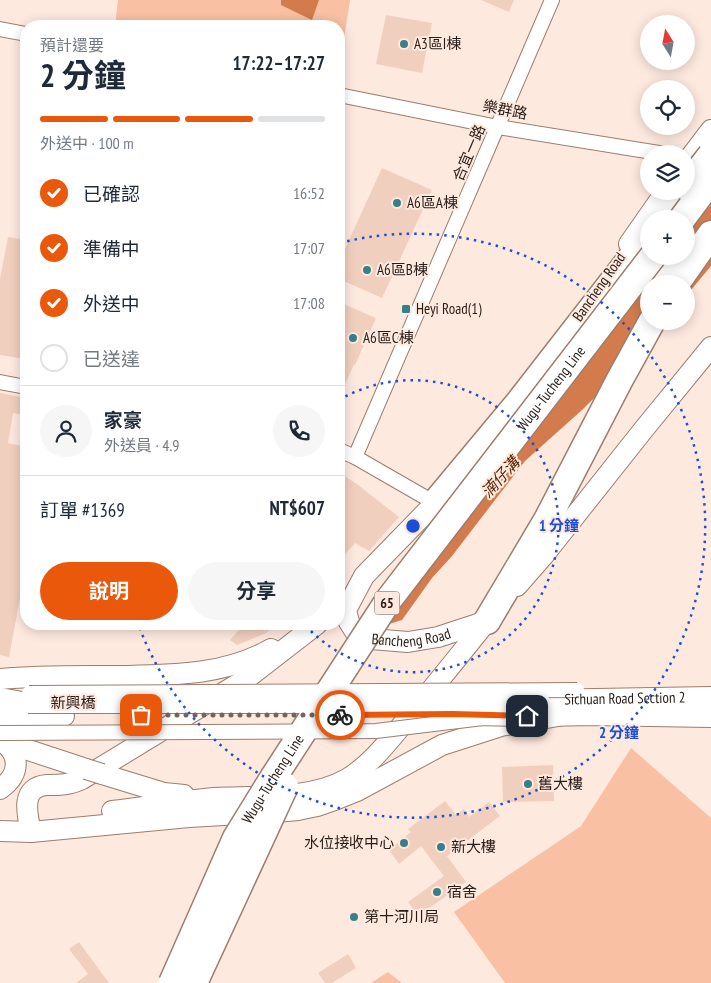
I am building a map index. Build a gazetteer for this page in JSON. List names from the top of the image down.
{
  "streets": {
    "highway": ["Wugu-Tucheng Line", "65"],
    "main road": ["Bancheng Road", "Sichuan Road Section 2", "新興橋"],
    "street": ["樂群路", "合宜一路"]
  },
  "crossings": [
    ["樂群路", "合宜一路"],
    ["Sichuan Road Section 2", "新興橋"]
  ],
  "water": ["湳仔溝"],
  "places": {
    "other": [
      "A3區I棟",
      "A6區A棟",
      "A6區B棟",
      "A6區C棟",
      "舊大樓",
      "水位接收中心",
      "新大樓",
      "宿舍",
      "第十河川局"
    ],
    "transit": ["Heyi Road(1)"]
  },
  "north": "top",
  "page": {
    "map_buttons": ["+", "−"],
    "heading": ["2 分鐘", "預計還要", "17:22–17:27"],
    "panel": [
      "家豪",
      "外送員 · 4.9",
      "訂單 #1369",
      "NT$607"
    ],
    "bar": "外送中 · 100 m",
    "list": [
      ["已確認", "16:52"],
      ["準備中", "17:07"],
      ["外送中", "17:08"],
      "已送達"
    ],
    "buttons": ["說明", "分享"]
  },
  "rings": ["1 分鐘", "2 分鐘"]
}
